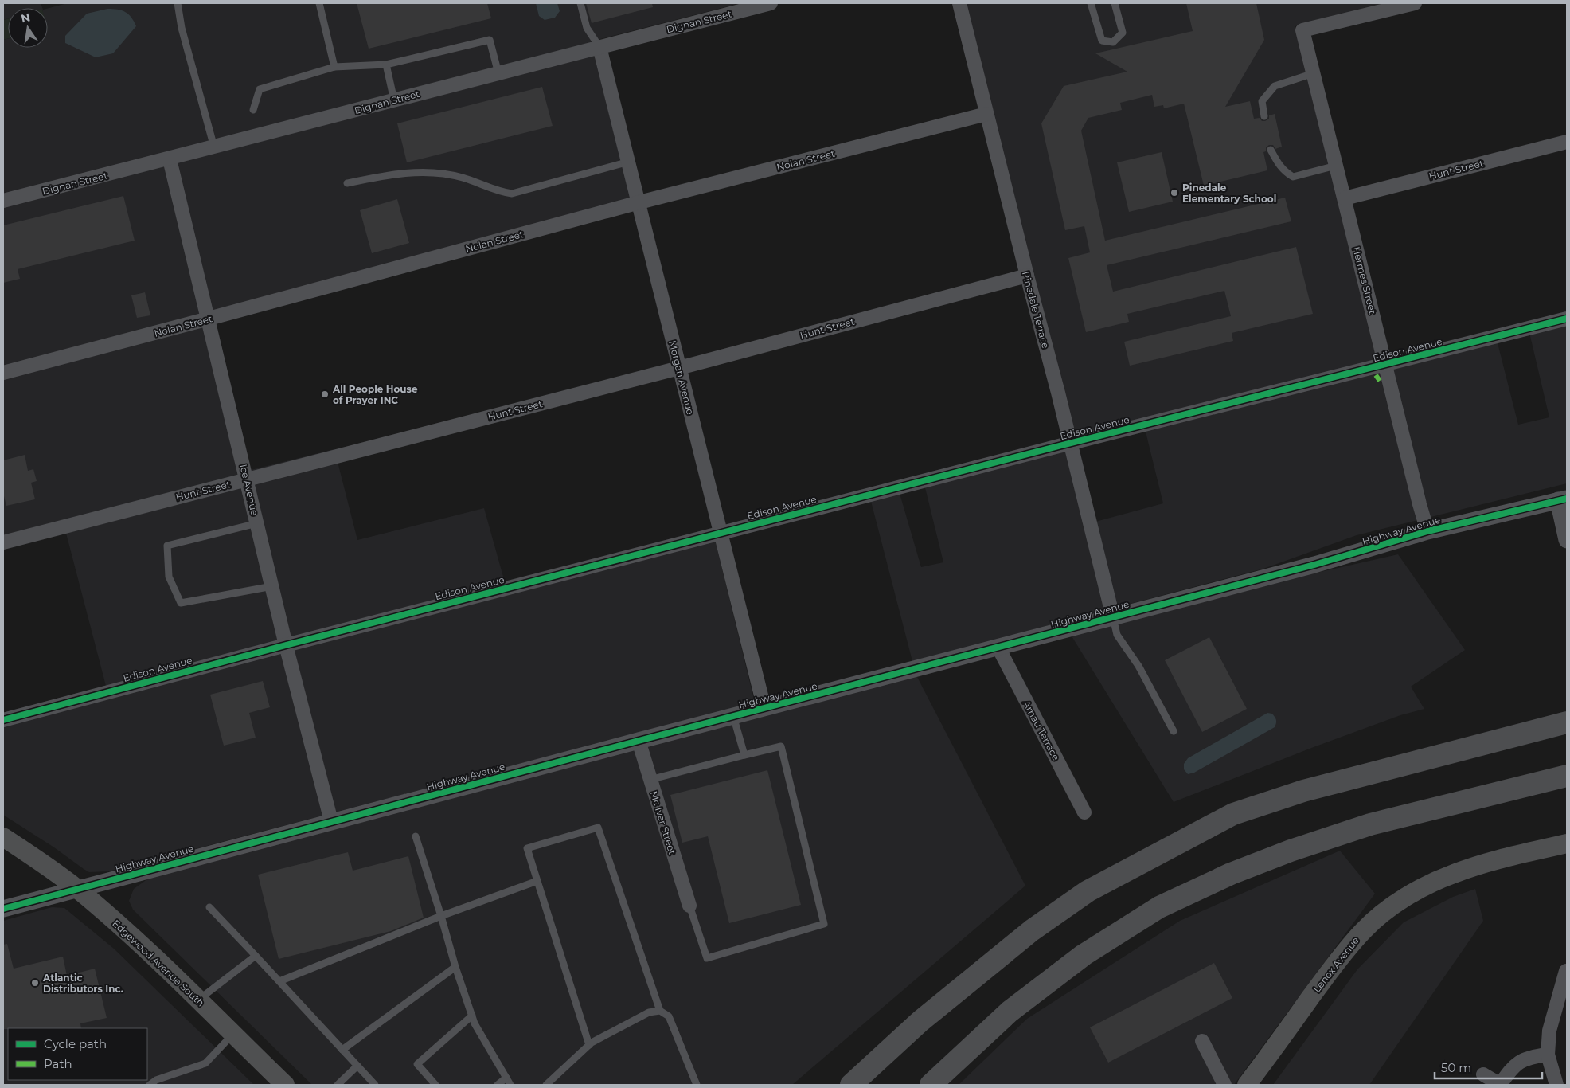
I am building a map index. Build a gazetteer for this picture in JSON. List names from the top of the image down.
{
  "streets": {
    "main road": ["Edgewood Avenue South", "Lenox Avenue"],
    "street": [
      "Dignan Street",
      "Nolan Street",
      "Hunt Street",
      "Hermes Street",
      "Pinedale Terrace",
      "Edison Avenue",
      "Morgan Avenue",
      "Ice Avenue",
      "Highway Avenue",
      "Arnau Terrace",
      "Mc Iver Street"
    ]
  },
  "crossings": [
    ["Dignan Street", "Morgan Avenue"],
    ["Dignan Street", "Ice Avenue"],
    ["Nolan Street", "Pinedale Terrace"],
    ["Nolan Street", "Morgan Avenue"],
    ["Nolan Street", "Ice Avenue"],
    ["Hunt Street", "Hermes Street"],
    ["Hunt Street", "Pinedale Terrace"],
    ["Hunt Street", "Morgan Avenue"],
    ["Hunt Street", "Ice Avenue"],
    ["Hermes Street", "Edison Avenue"],
    ["Hermes Street", "Highway Avenue"],
    ["Pinedale Terrace", "Edison Avenue"],
    ["Pinedale Terrace", "Highway Avenue"],
    ["Edison Avenue", "Morgan Avenue"],
    ["Edison Avenue", "Ice Avenue"],
    ["Morgan Avenue", "Highway Avenue"],
    ["Ice Avenue", "Highway Avenue"],
    ["Highway Avenue", "Arnau Terrace"],
    ["Highway Avenue", "Mc Iver Street"],
    ["Highway Avenue", "Edgewood Avenue South"]
  ],
  "places": ["Pinedale Elementary School", "All People House of Prayer INC", "Atlantic Distributors Inc."],
  "legend": ["Cycle path", "Path"],
  "scale_bar": "50 m",
  "north": "top"
}
